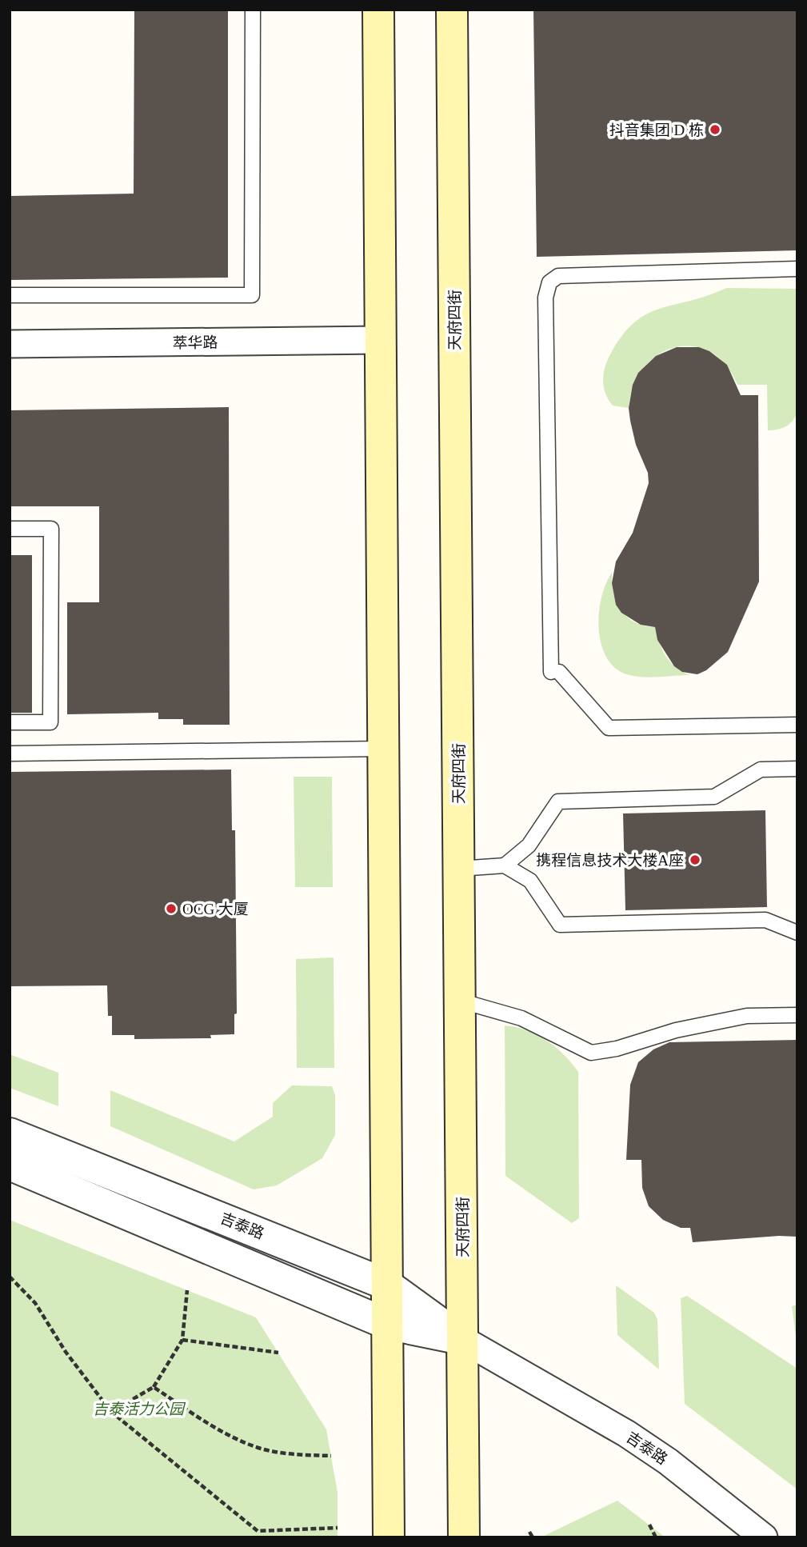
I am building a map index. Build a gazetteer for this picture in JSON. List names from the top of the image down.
{
  "streets": {
    "main road": ["天府四街"],
    "street": ["萃华路", "吉泰路"]
  },
  "crossings": [
    ["天府四街", "吉泰路"]
  ],
  "parks": ["吉泰活力公园"],
  "places": ["抖音集团 D 栋", "携程信息技术大楼A座", "OCG 大厦"]
}
